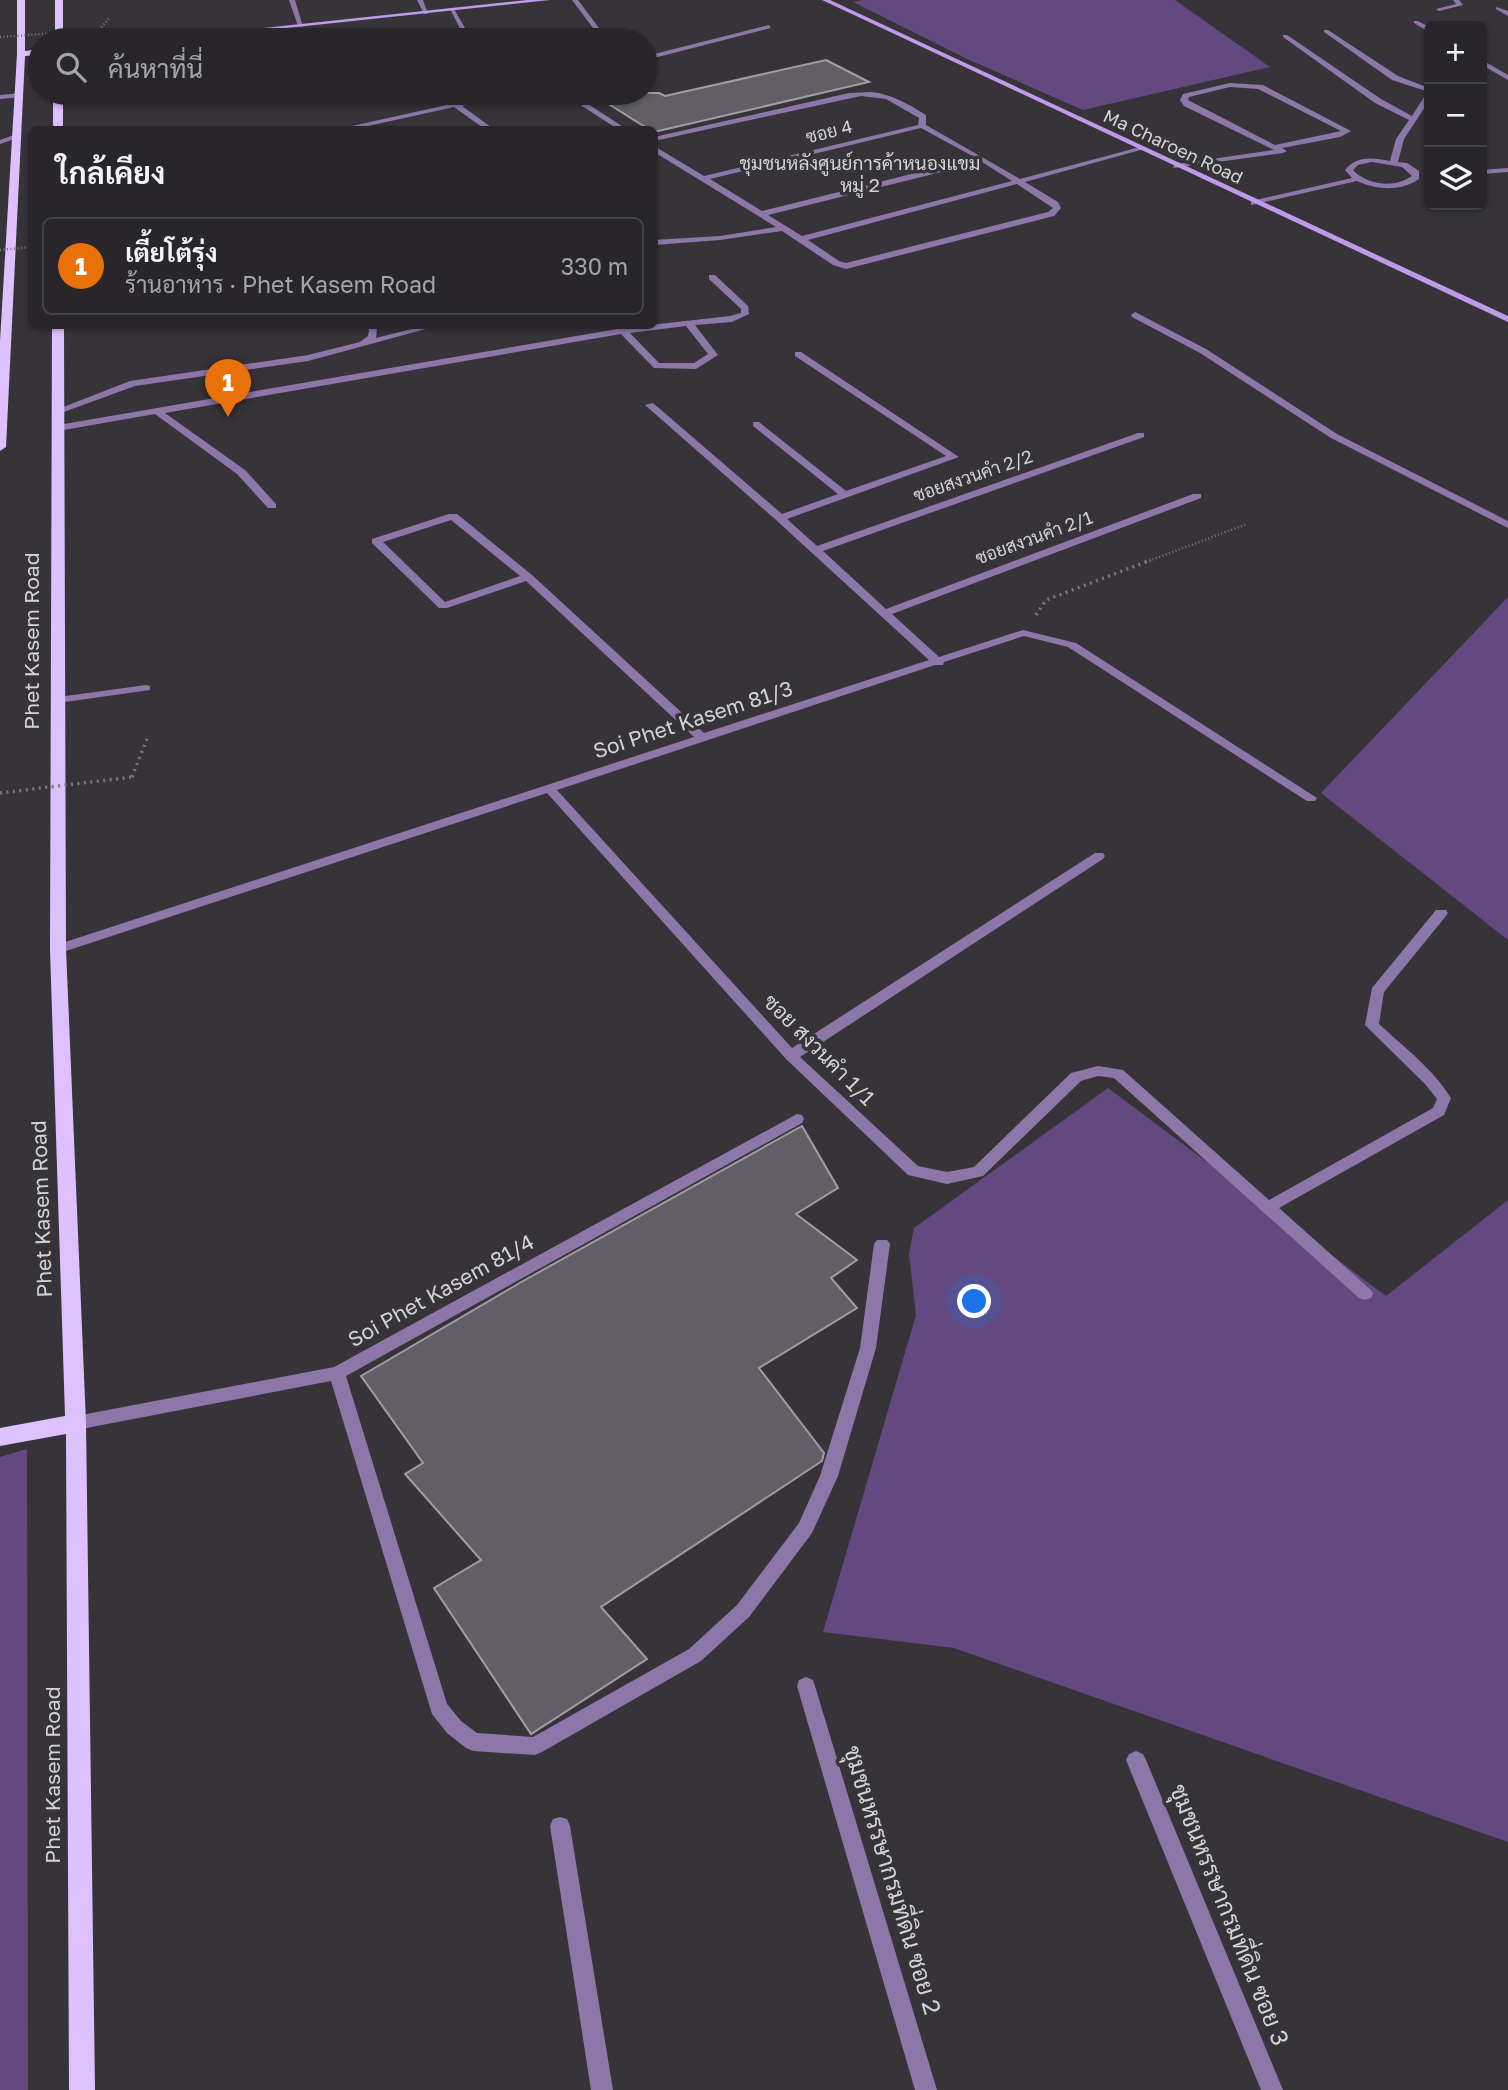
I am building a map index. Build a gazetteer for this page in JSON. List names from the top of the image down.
{
  "streets": {
    "main road": ["Ma Charoen Road", "Phet Kasem Road"],
    "street": [
      "ซอย 4",
      "ซอยสงวนคำ 2/2",
      "ซอยสงวนคำ 2/1",
      "Soi Phet Kasem 81/3",
      "ซอย สงวนคำ 1/1",
      "Soi Phet Kasem 81/4",
      "ชุมชนหรรษากรมที่ดิน ซอย 2",
      "ชุมชนหรรษากรมที่ดิน ซอย 3"
    ]
  },
  "crossings": [
    ["Phet Kasem Road", "Soi Phet Kasem 81/3"],
    ["Phet Kasem Road", "Soi Phet Kasem 81/4"],
    ["Soi Phet Kasem 81/3", "ซอย สงวนคำ 1/1"]
  ],
  "districts": ["ชุมชนหลังศูนย์การค้าหนองแขม หมู่ 2"],
  "page": {
    "map_buttons": ["+", "−"],
    "search": "ค้นหาที่นี่",
    "heading": "ใกล้เคียง",
    "list": [
      {
        "mark": "1",
        "name": "เตี้ยโต้รุ่ง",
        "note": "ร้านอาหาร · Phet Kasem Road",
        "value": "330 m"
      }
    ],
    "pins": "1"
  }
}
